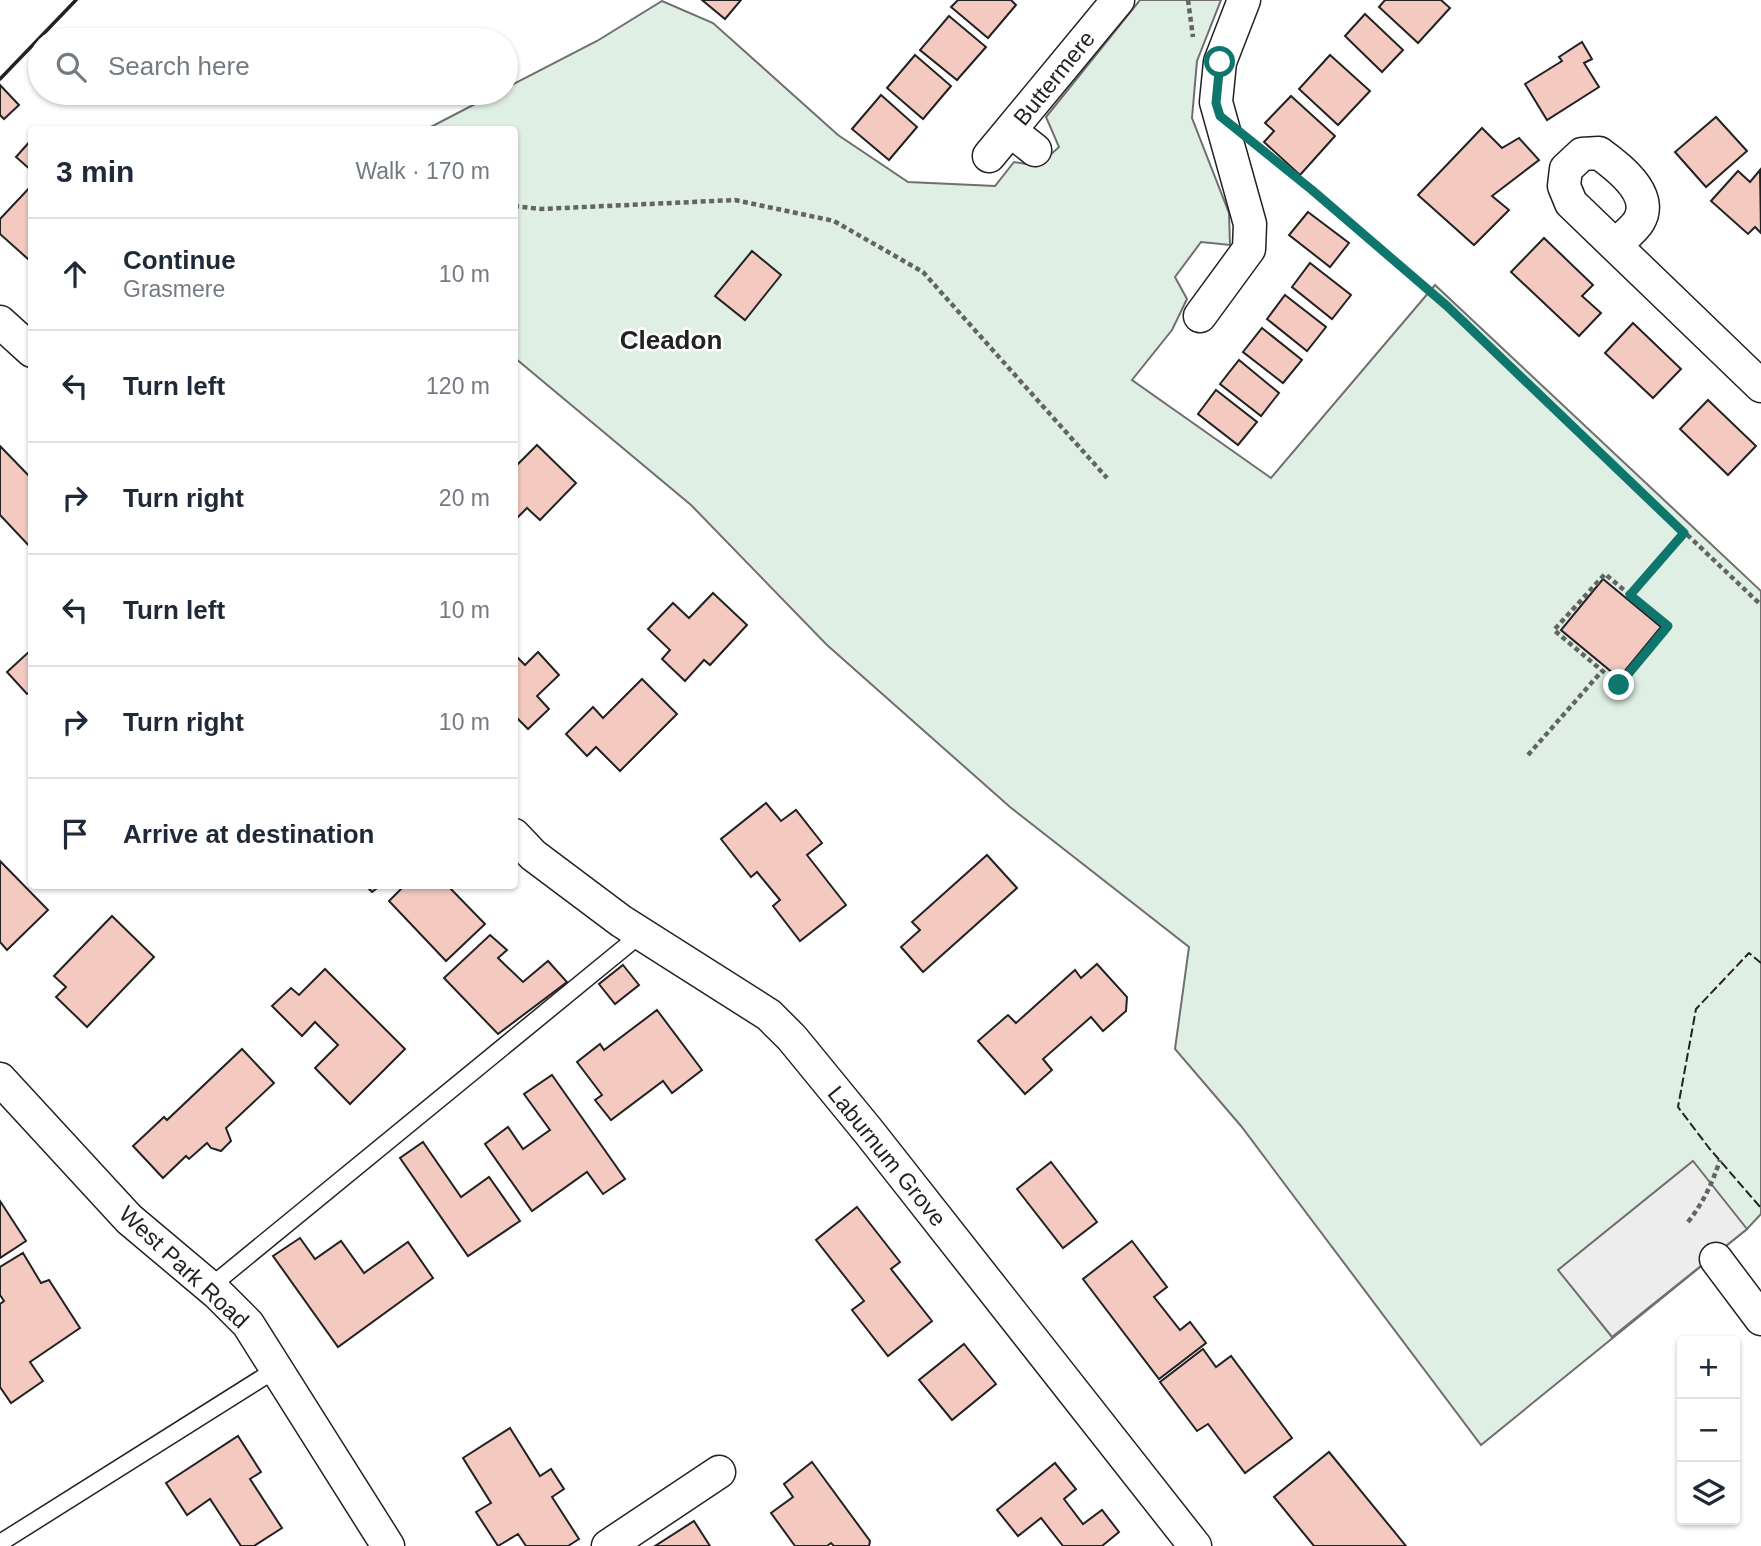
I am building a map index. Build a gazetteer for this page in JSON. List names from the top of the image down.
{
  "streets": {
    "street": ["Buttermere", "Laburnum Grove", "West Park Road"]
  },
  "districts": ["Cleadon"],
  "page": {
    "search": "Search here",
    "heading": ["3 min", "Walk · 170 m"],
    "list": [
      ["Continue", "Grasmere", "10 m"],
      ["Turn left", "120 m"],
      ["Turn right", "20 m"],
      ["Turn left", "10 m"],
      ["Turn right", "10 m"],
      "Arrive at destination"
    ],
    "map_buttons": ["+", "−"]
  }
}
